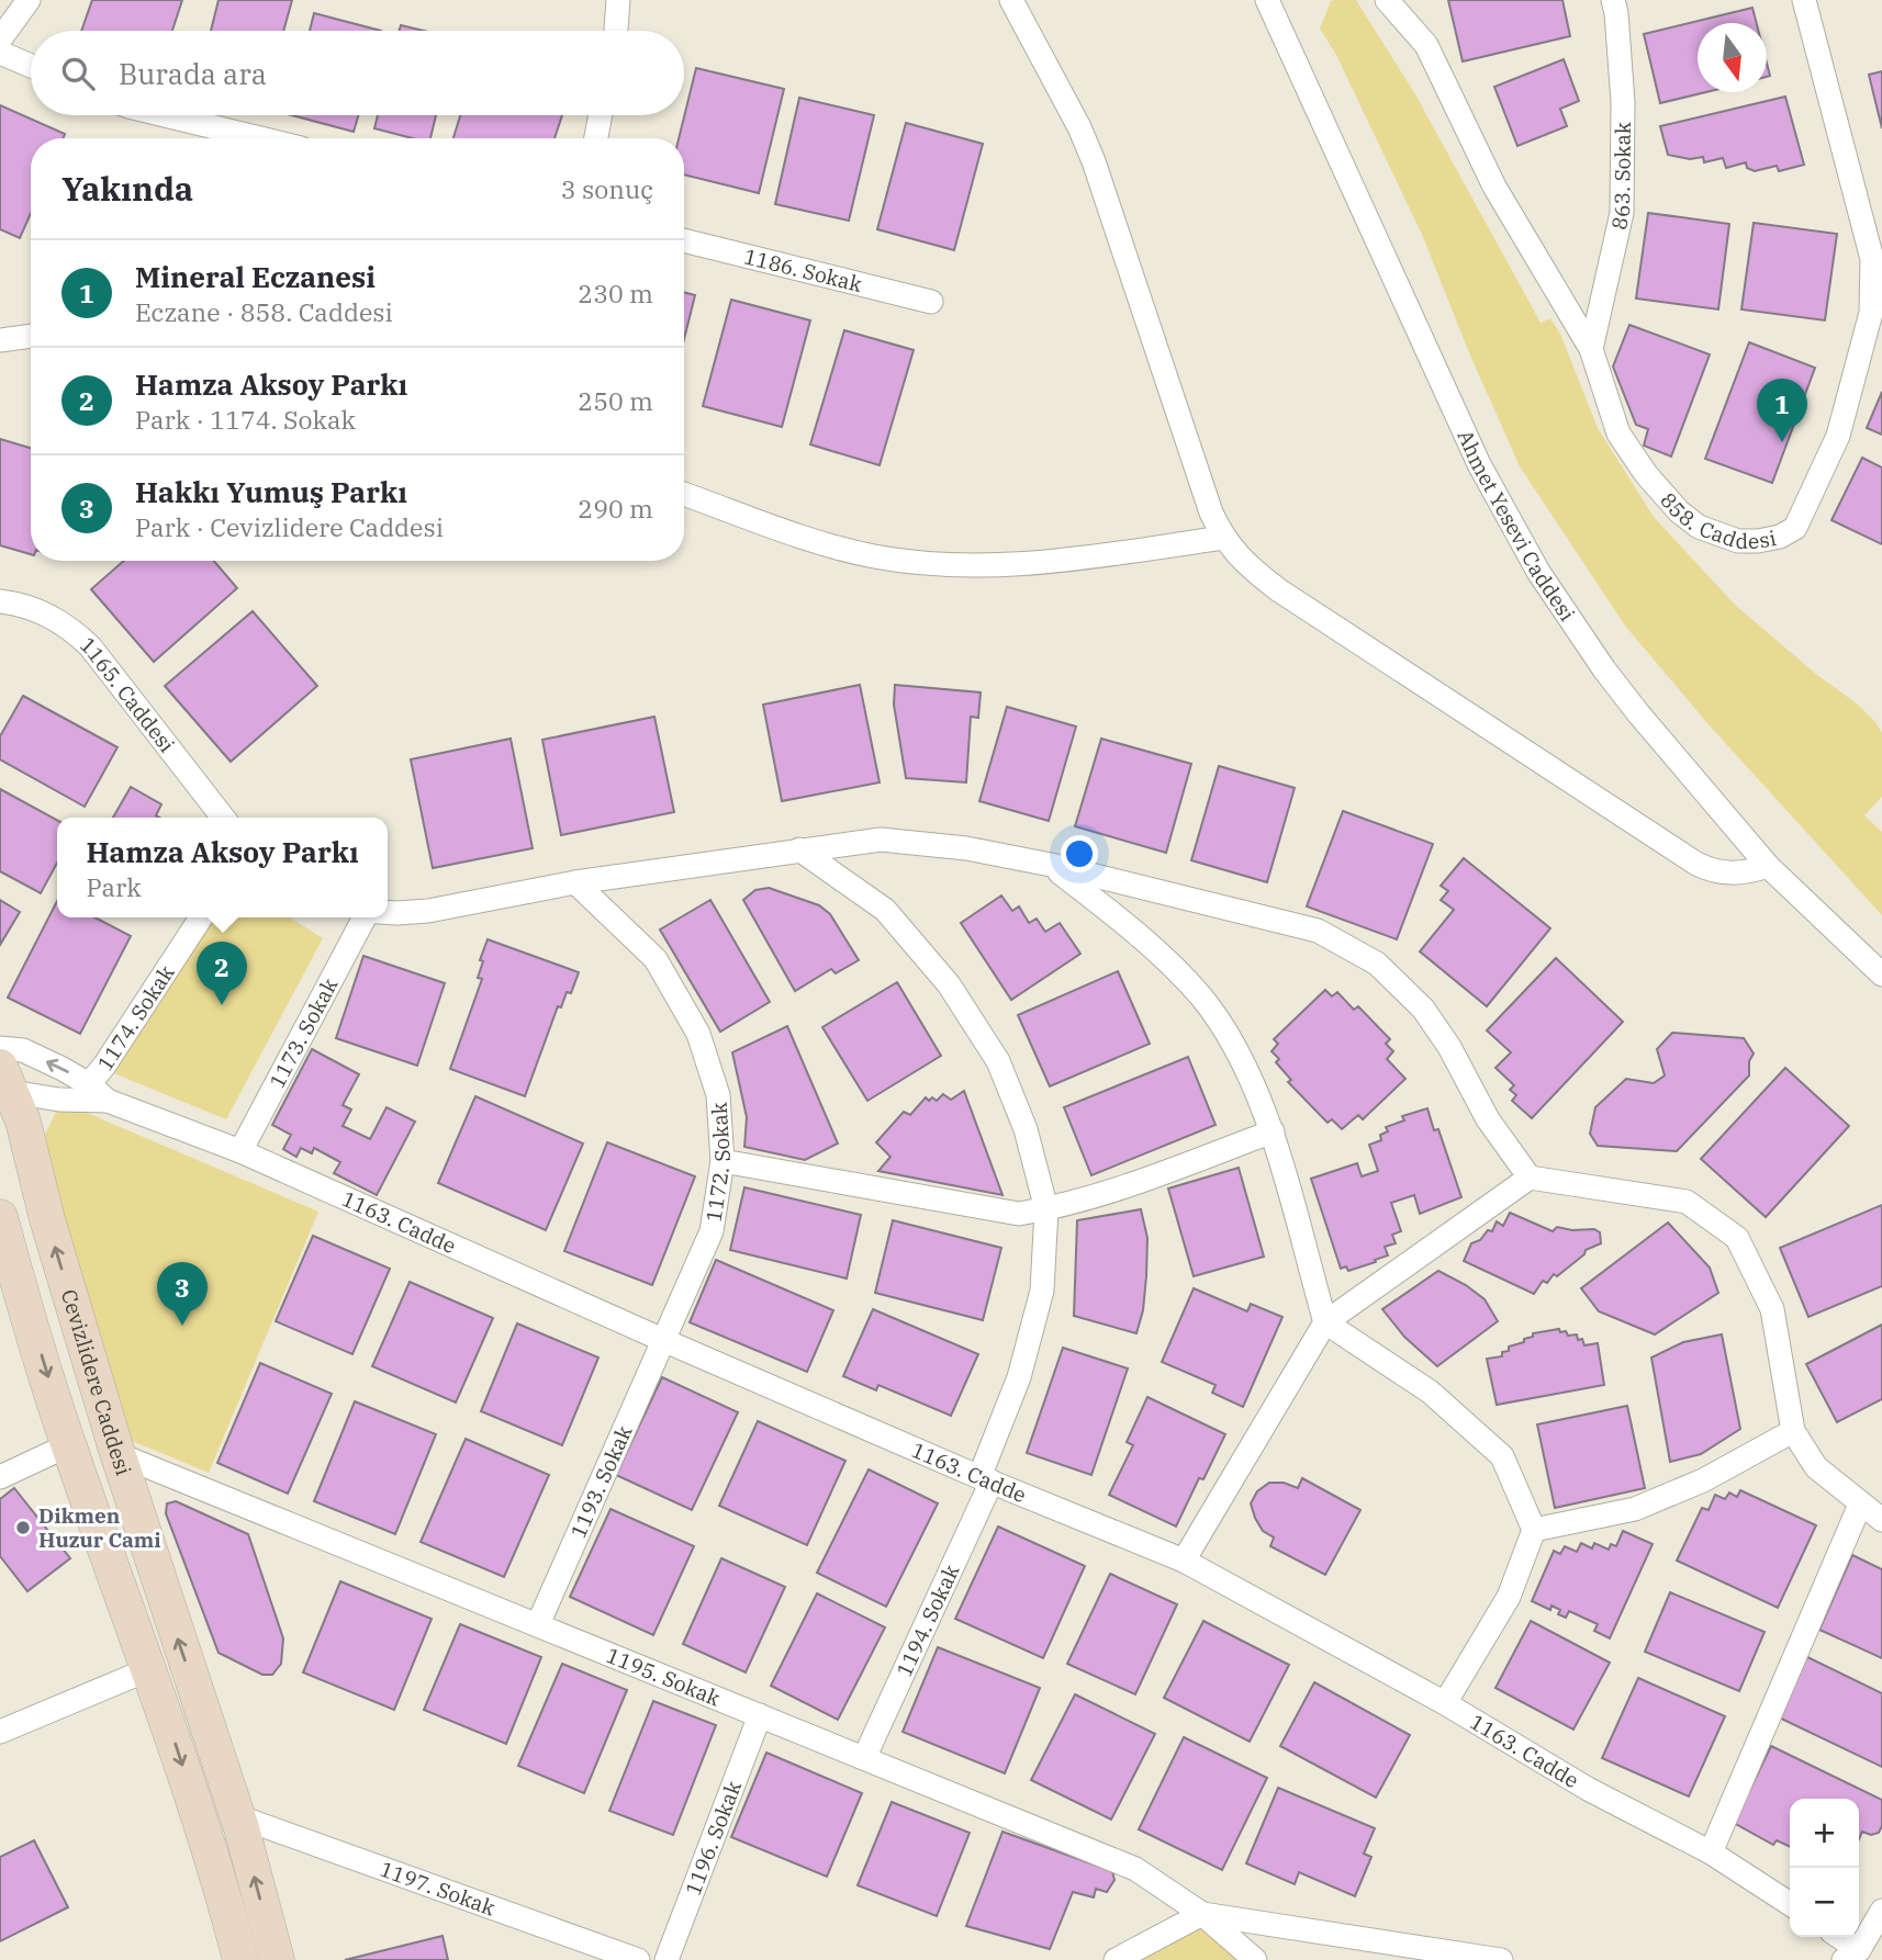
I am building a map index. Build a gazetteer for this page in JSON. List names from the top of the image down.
{
  "streets": {
    "main road": ["Cevizlidere Caddesi"],
    "street": [
      "863. Sokak",
      "1186. Sokak",
      "858. Caddesi",
      "Ahmet Yesevi Caddesi",
      "1165. Caddesi",
      "1174. Sokak",
      "1173. Sokak",
      "1172. Sokak",
      "1163. Cadde",
      "1193. Sokak",
      "1194. Sokak",
      "1195. Sokak",
      "1196. Sokak",
      "1197. Sokak"
    ]
  },
  "crossings": [
    ["863. Sokak", "858. Caddesi"],
    ["1174. Sokak", "1163. Cadde"],
    ["1173. Sokak", "1163. Cadde"],
    ["1172. Sokak", "1163. Cadde"],
    ["1172. Sokak", "1193. Sokak"],
    ["1163. Cadde", "Cevizlidere Caddesi"],
    ["1163. Cadde", "1193. Sokak"],
    ["1163. Cadde", "1194. Sokak"],
    ["Cevizlidere Caddesi", "1195. Sokak"],
    ["Cevizlidere Caddesi", "1197. Sokak"],
    ["1193. Sokak", "1195. Sokak"],
    ["1194. Sokak", "1195. Sokak"],
    ["1195. Sokak", "1196. Sokak"]
  ],
  "places": ["Dikmen Huzur Cami"],
  "north": "bottom",
  "page": {
    "search": "Burada ara",
    "heading": ["Yakında", "3 sonuç"],
    "list": [
      {
        "mark": "1",
        "name": "Mineral Eczanesi",
        "note": "Eczane · 858. Caddesi",
        "value": "230 m"
      },
      {
        "mark": "2",
        "name": "Hamza Aksoy Parkı",
        "note": "Park · 1174. Sokak",
        "value": "250 m"
      },
      {
        "mark": "3",
        "name": "Hakkı Yumuş Parkı",
        "note": "Park · Cevizlidere Caddesi",
        "value": "290 m"
      }
    ],
    "pins": ["1", "2", "3"],
    "popup": ["Hamza Aksoy Parkı", "Park"],
    "map_buttons": ["+", "−"]
  }
}
